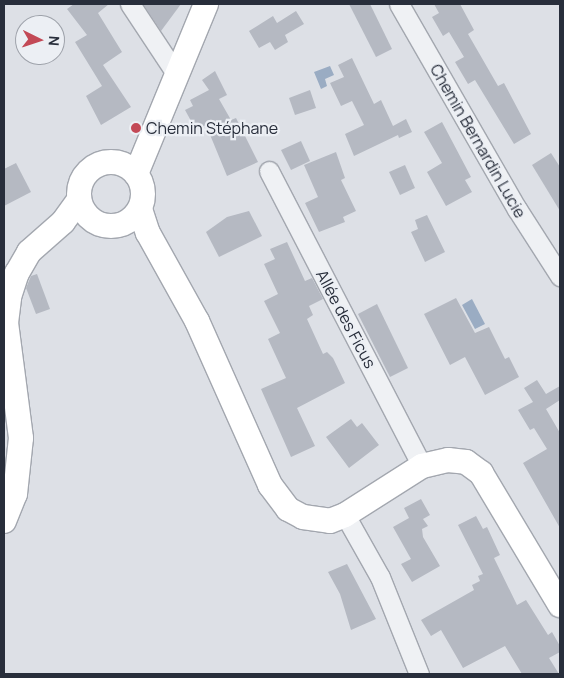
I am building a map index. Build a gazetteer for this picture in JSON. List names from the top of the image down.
{
  "streets": {
    "street": ["Chemin Bernardin Lucie", "Allée des Ficus"]
  },
  "places": ["Chemin Stéphane"],
  "north": "right"
}
